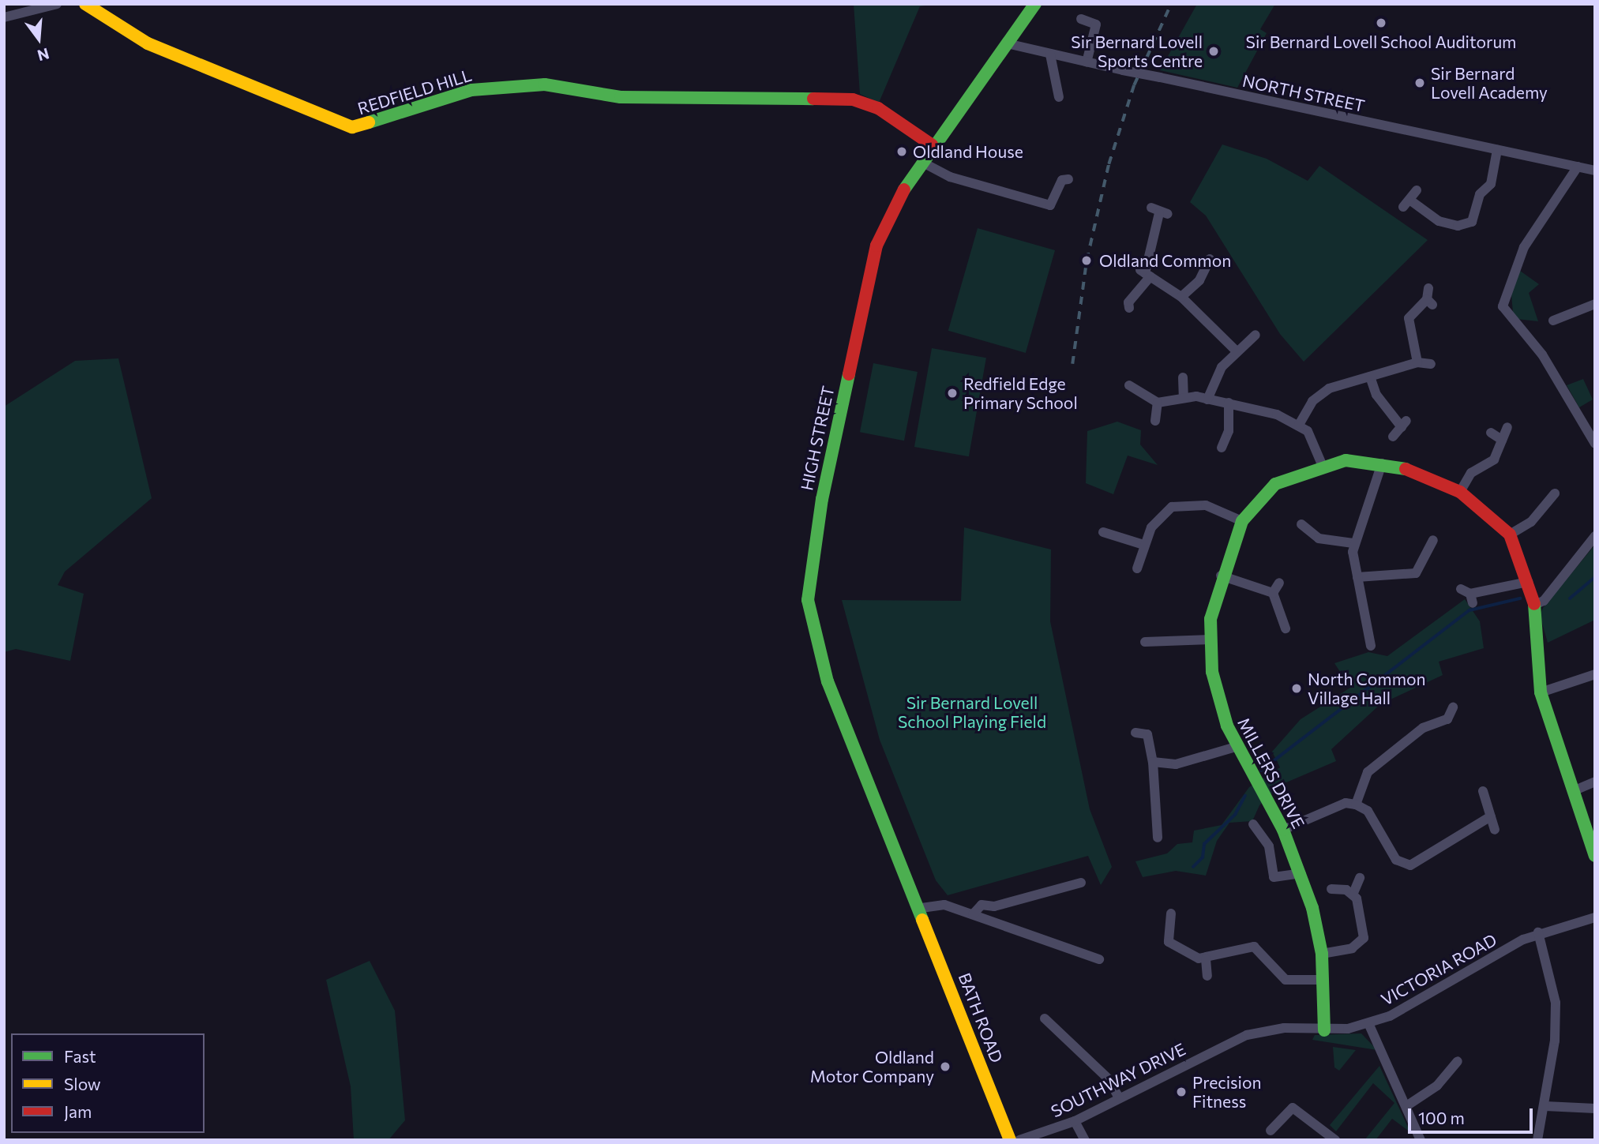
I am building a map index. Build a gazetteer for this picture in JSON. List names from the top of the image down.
{
  "streets": {
    "street": [
      "REDFIELD HILL",
      "NORTH STREET",
      "HIGH STREET",
      "MILLERS DRIVE",
      "VICTORIA ROAD",
      "BATH ROAD",
      "SOUTHWAY DRIVE"
    ]
  },
  "crossings": [
    ["REDFIELD HILL", "HIGH STREET"],
    ["NORTH STREET", "HIGH STREET"],
    ["HIGH STREET", "BATH ROAD"],
    ["MILLERS DRIVE", "VICTORIA ROAD"],
    ["VICTORIA ROAD", "SOUTHWAY DRIVE"]
  ],
  "parks": ["Sir Bernard Lovell School Playing Field"],
  "places": [
    "Sir Bernard Lovell School Auditorum",
    "Sir Bernard Lovell Sports Centre",
    "Sir Bernard Lovell Academy",
    "Oldland House",
    "Oldland Common",
    "Redfield Edge Primary School",
    "North Common Village Hall",
    "Oldland Motor Company",
    "Precision Fitness"
  ],
  "legend": ["Fast", "Slow", "Jam"],
  "scale_bar": "100 m",
  "north": "bottom"
}
